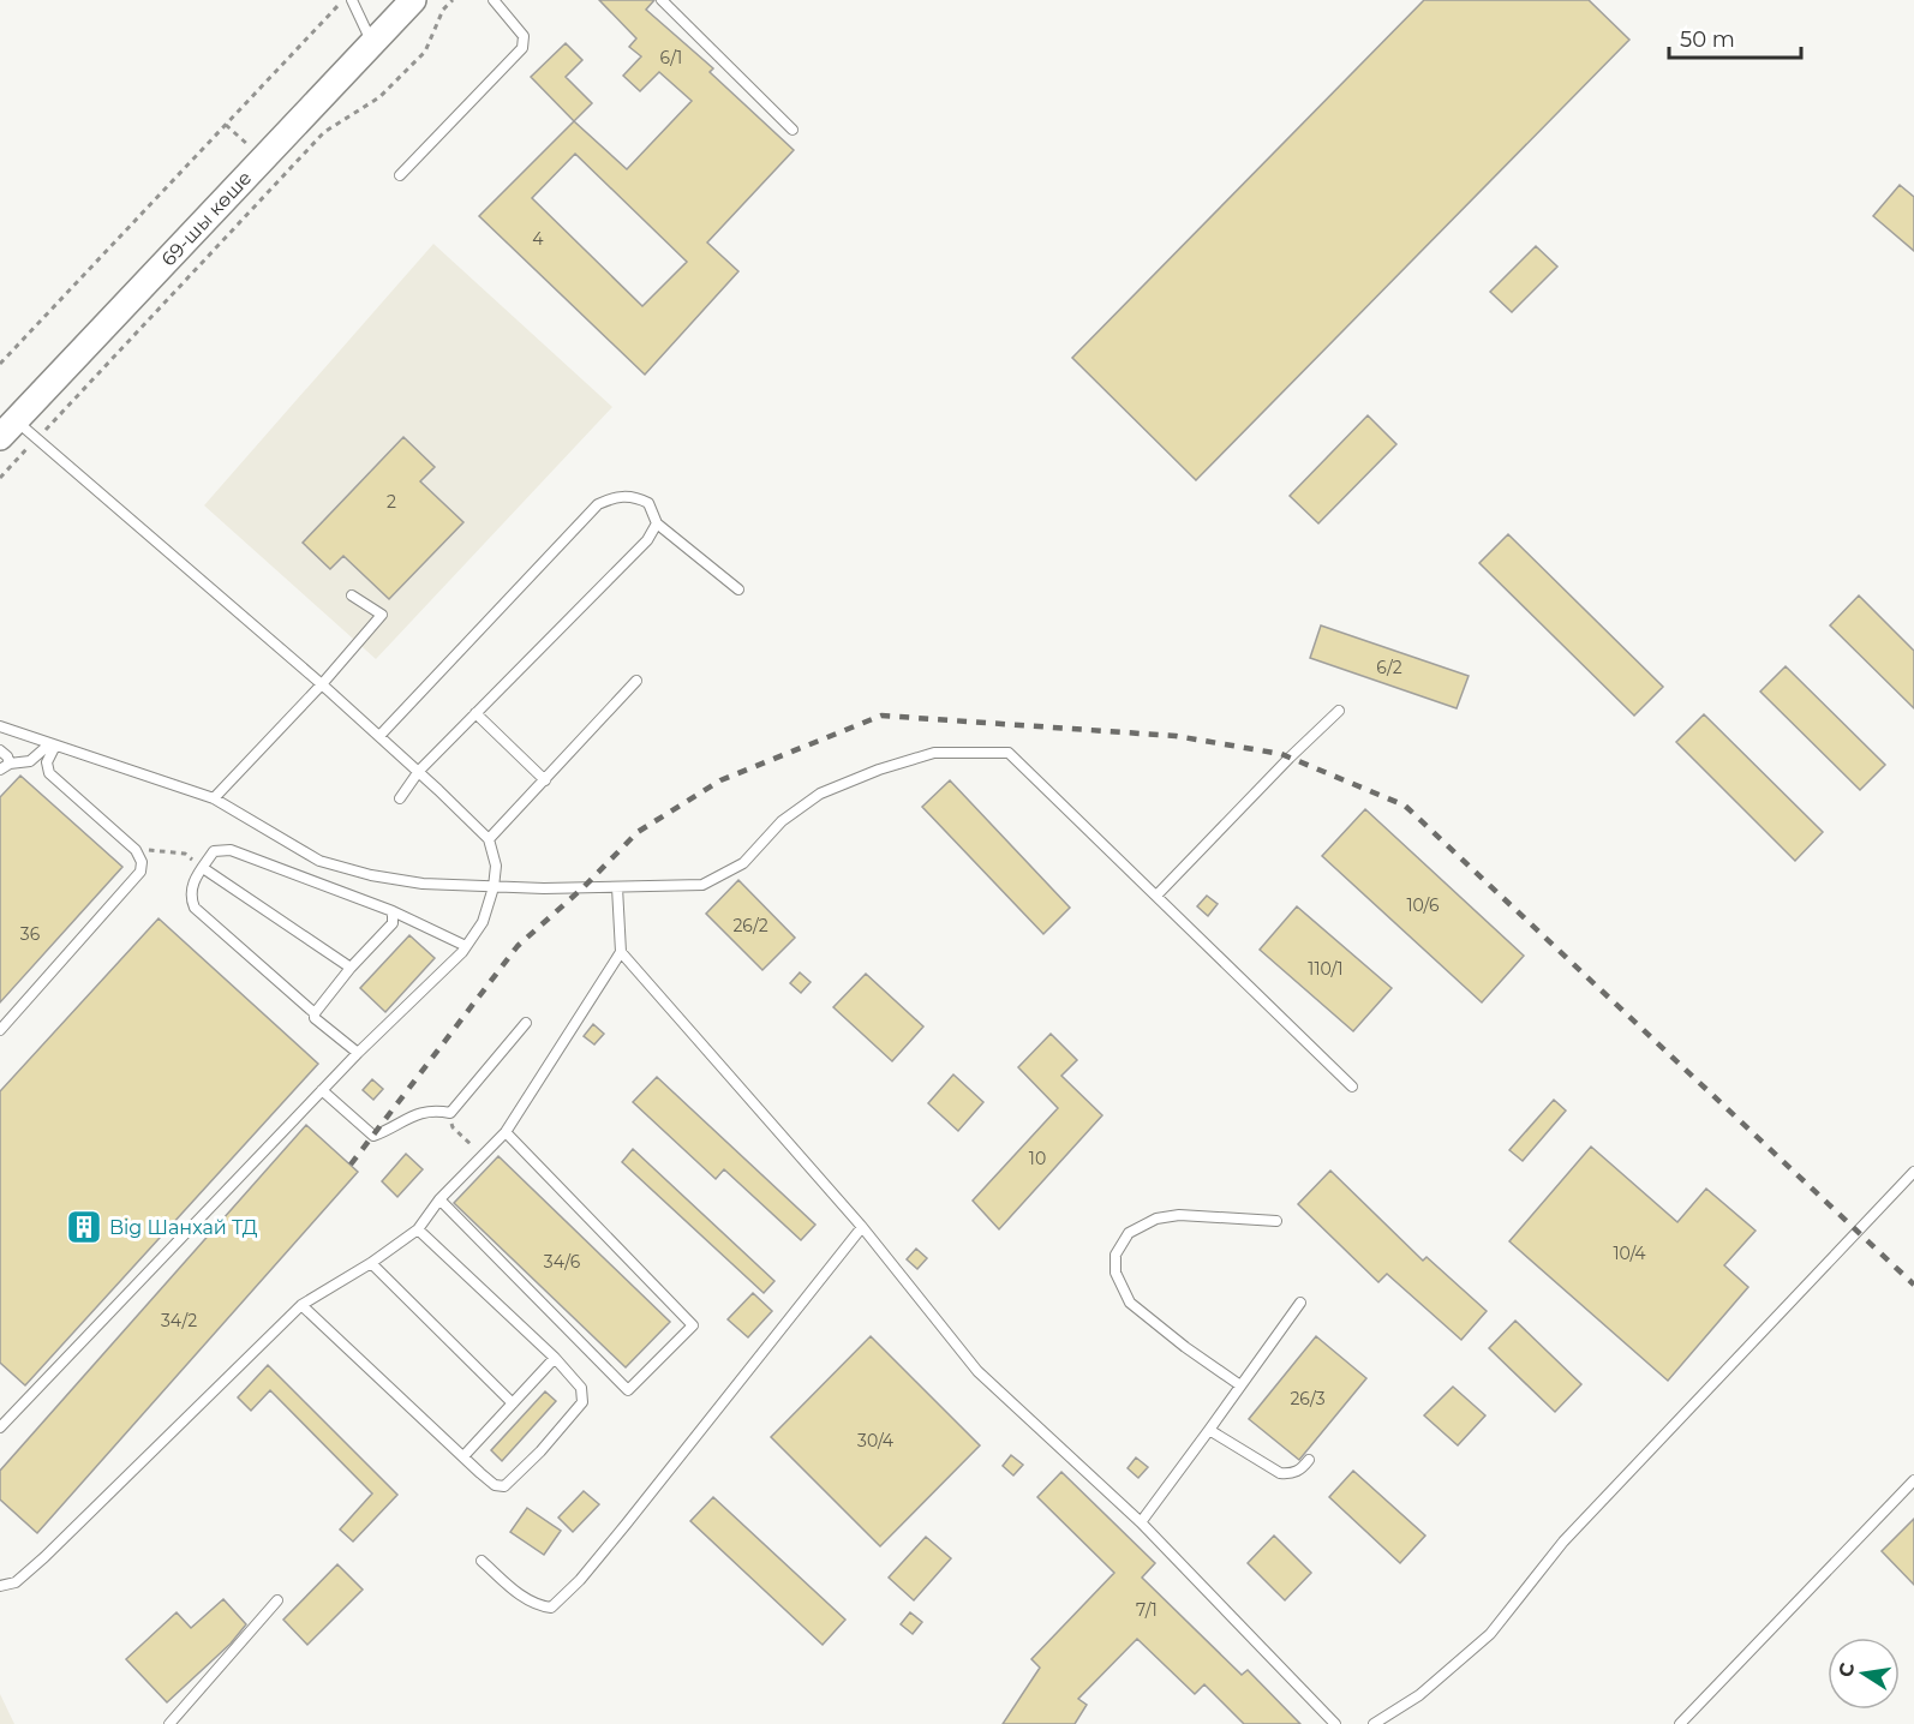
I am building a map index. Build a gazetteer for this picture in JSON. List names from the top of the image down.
{
  "streets": {
    "main road": ["69-шы көше"]
  },
  "places": {
    "building": ["Big Шанхай ТД"]
  },
  "house_numbers": [
    "6/1",
    "4",
    "2",
    "6/2",
    "10/6",
    "26/2",
    "36",
    "110/1",
    "10",
    "10/4",
    "34/6",
    "34/2",
    "26/3",
    "30/4",
    "7/1"
  ],
  "scale_bar": "50 m",
  "north": "left"
}
